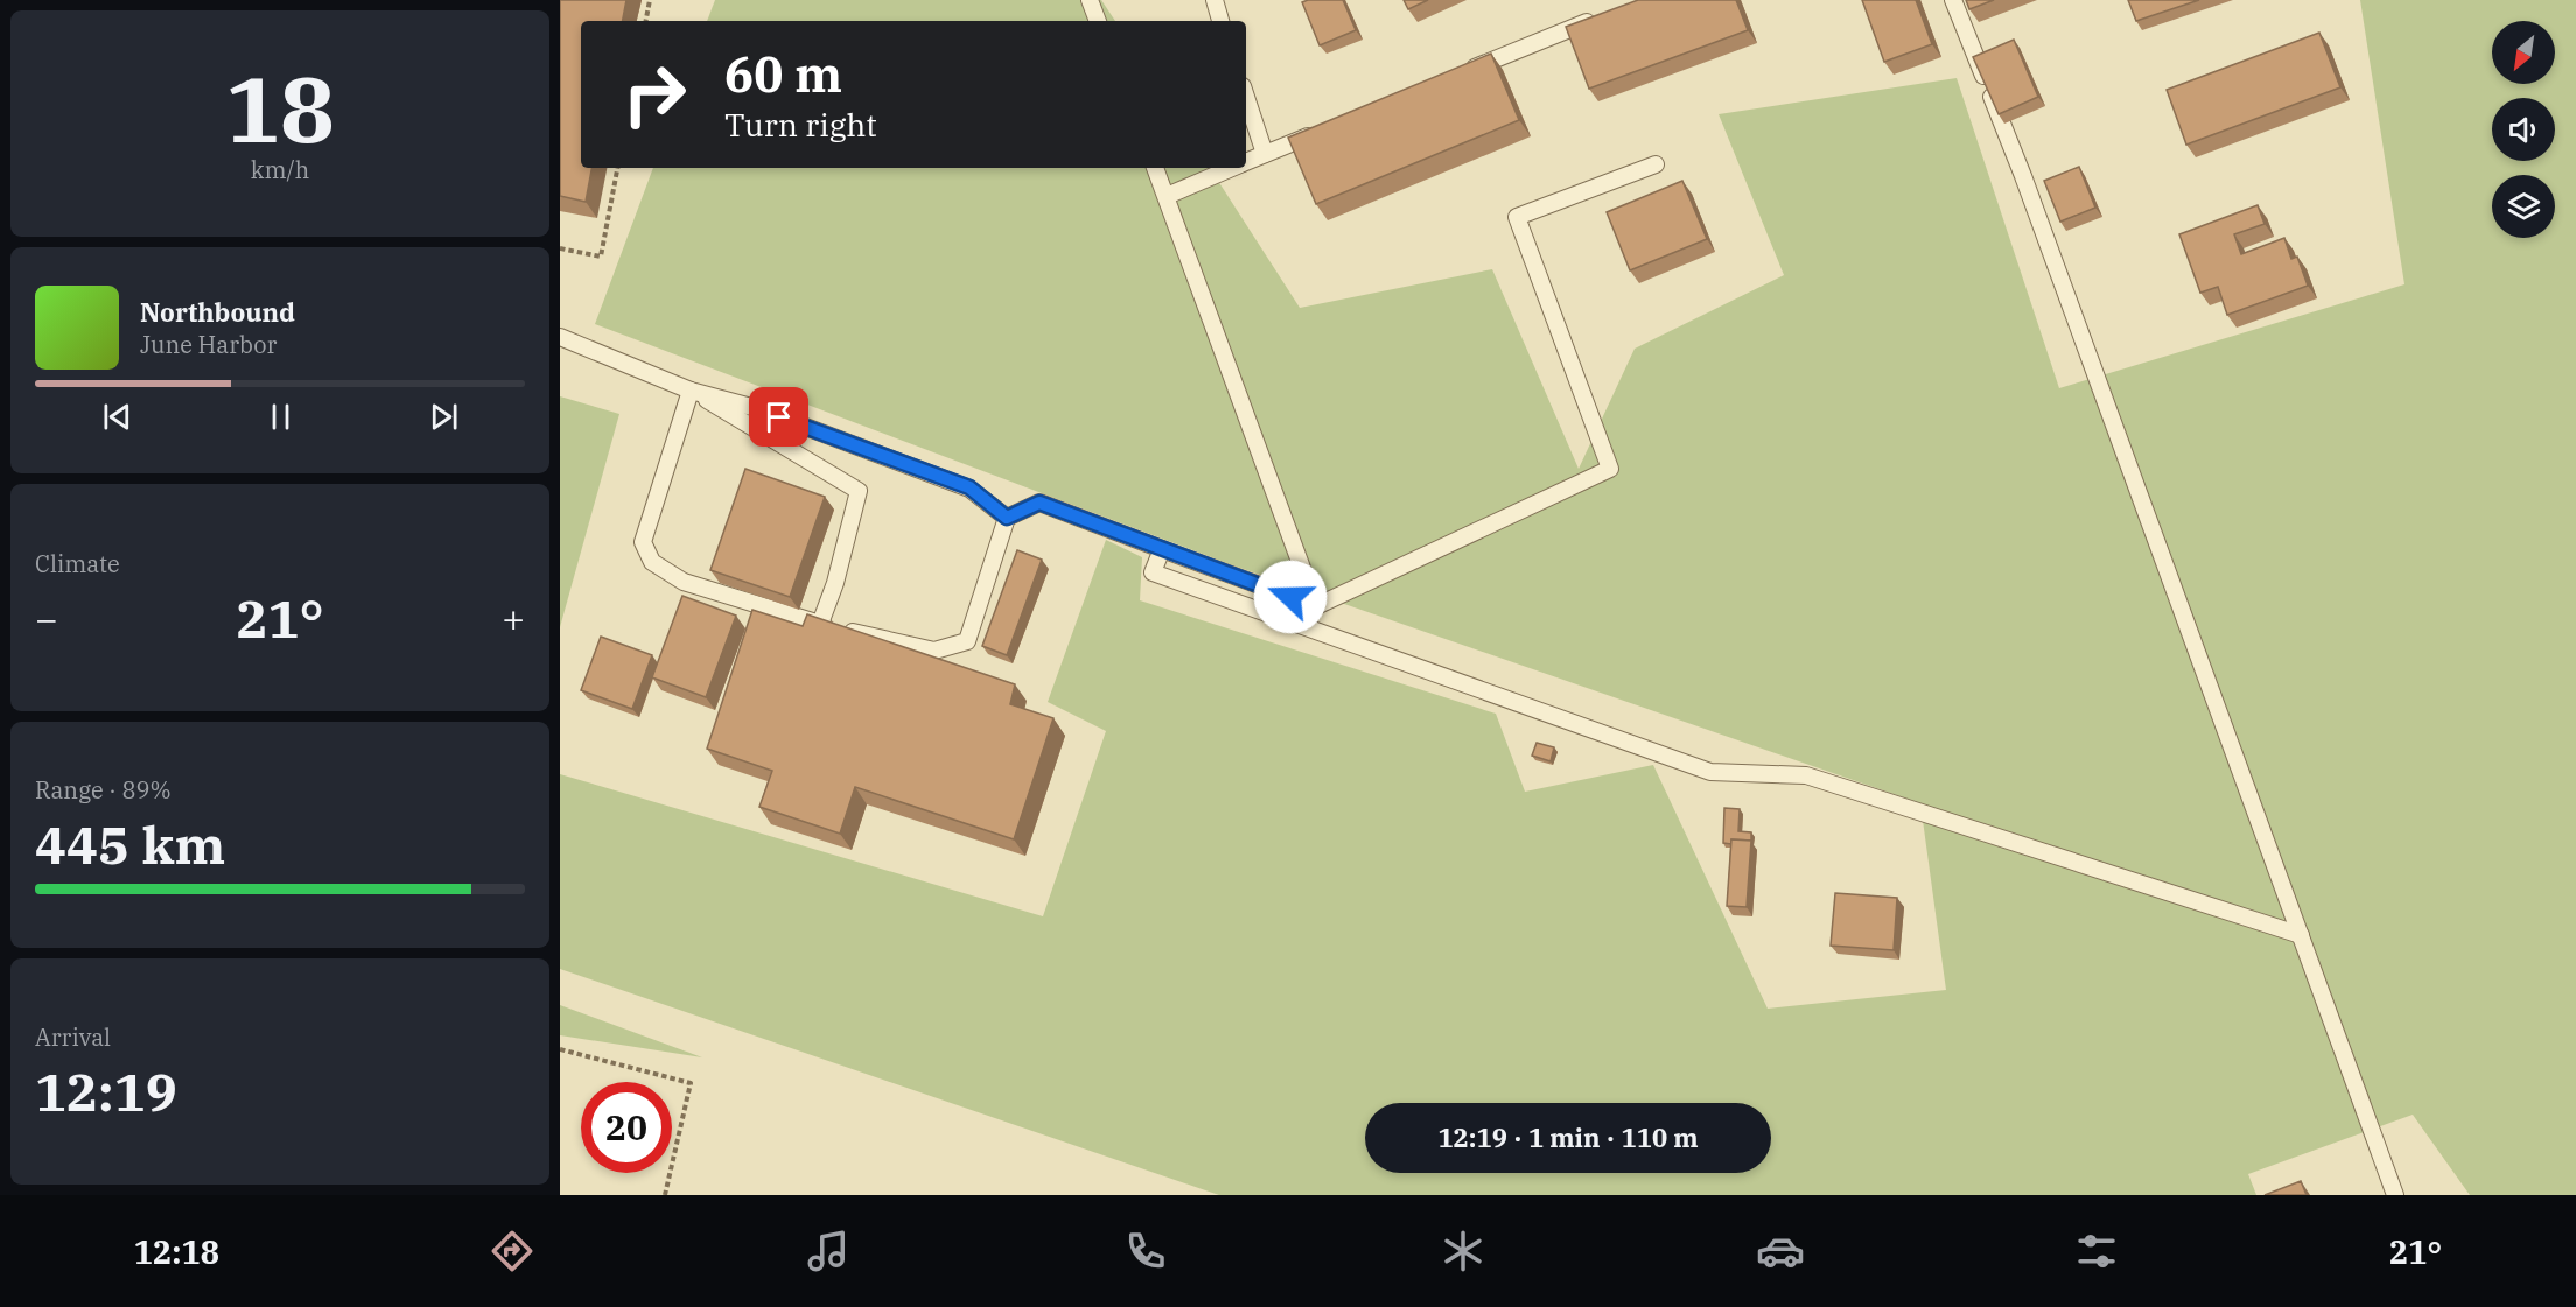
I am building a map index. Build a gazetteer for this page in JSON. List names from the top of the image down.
{
  "north": "bottom left",
  "page": {
    "tile": [
      ["18", "km/h"],
      "Climate",
      ["Range · 89%", "445 km"],
      ["Arrival", "12:19"]
    ],
    "turn": ["60 m", "Turn right"],
    "song": ["Northbound", "June Harbor"],
    "heat": ["−", "21°", "+"],
    "limit": "20",
    "trip": "12:19 · 1 min · 110 m",
    "tabs": ["12:18", "21°"]
  }
}
